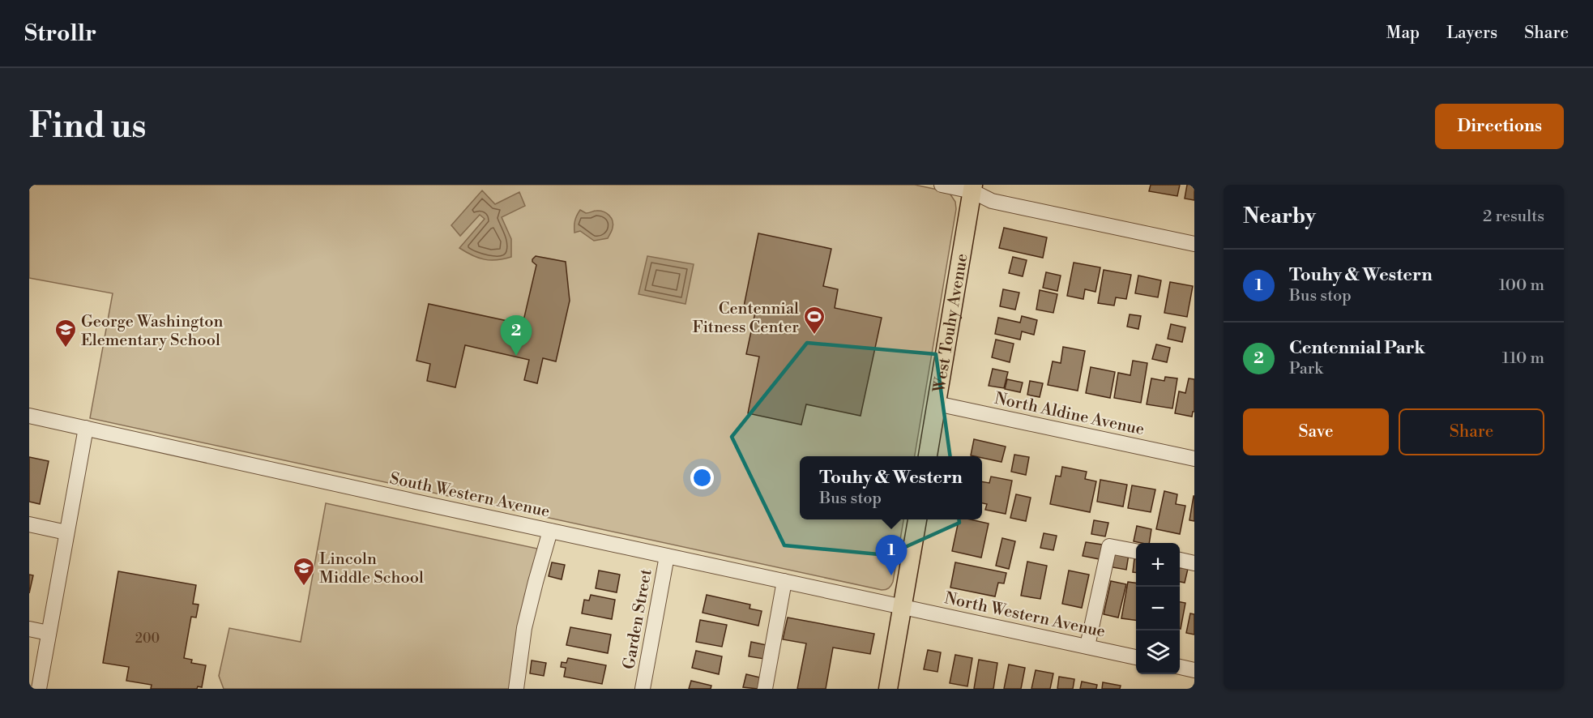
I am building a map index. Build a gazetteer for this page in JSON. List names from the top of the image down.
{
  "streets": {
    "main road": ["West Touhy Avenue"],
    "street": [
      "North Aldine Avenue",
      "South Western Avenue",
      "North Western Avenue",
      "Garden Street"
    ]
  },
  "crossings": [
    ["West Touhy Avenue", "North Aldine Avenue"],
    ["South Western Avenue", "North Western Avenue"],
    ["South Western Avenue", "Garden Street"]
  ],
  "places": {
    "sports": ["Centennial Fitness Center"],
    "school or university": ["George Washington Elementary School", "Lincoln Middle School"]
  },
  "house_numbers": ["200"],
  "page": {
    "header": "Strollr",
    "nav": ["Map", "Layers", "Share"],
    "buttons": [
      "Directions",
      ["Save", "Share"]
    ],
    "title": "Find us",
    "heading": ["Nearby", "2 results"],
    "list": [
      {
        "mark": "1",
        "name": "Touhy & Western",
        "note": "Bus stop",
        "value": "100 m"
      },
      {
        "mark": "2",
        "name": "Centennial Park",
        "note": "Park",
        "value": "110 m"
      }
    ],
    "pins": ["2", "1"],
    "popup": ["Touhy & Western", "Bus stop"],
    "map_buttons": ["+", "−"]
  }
}
